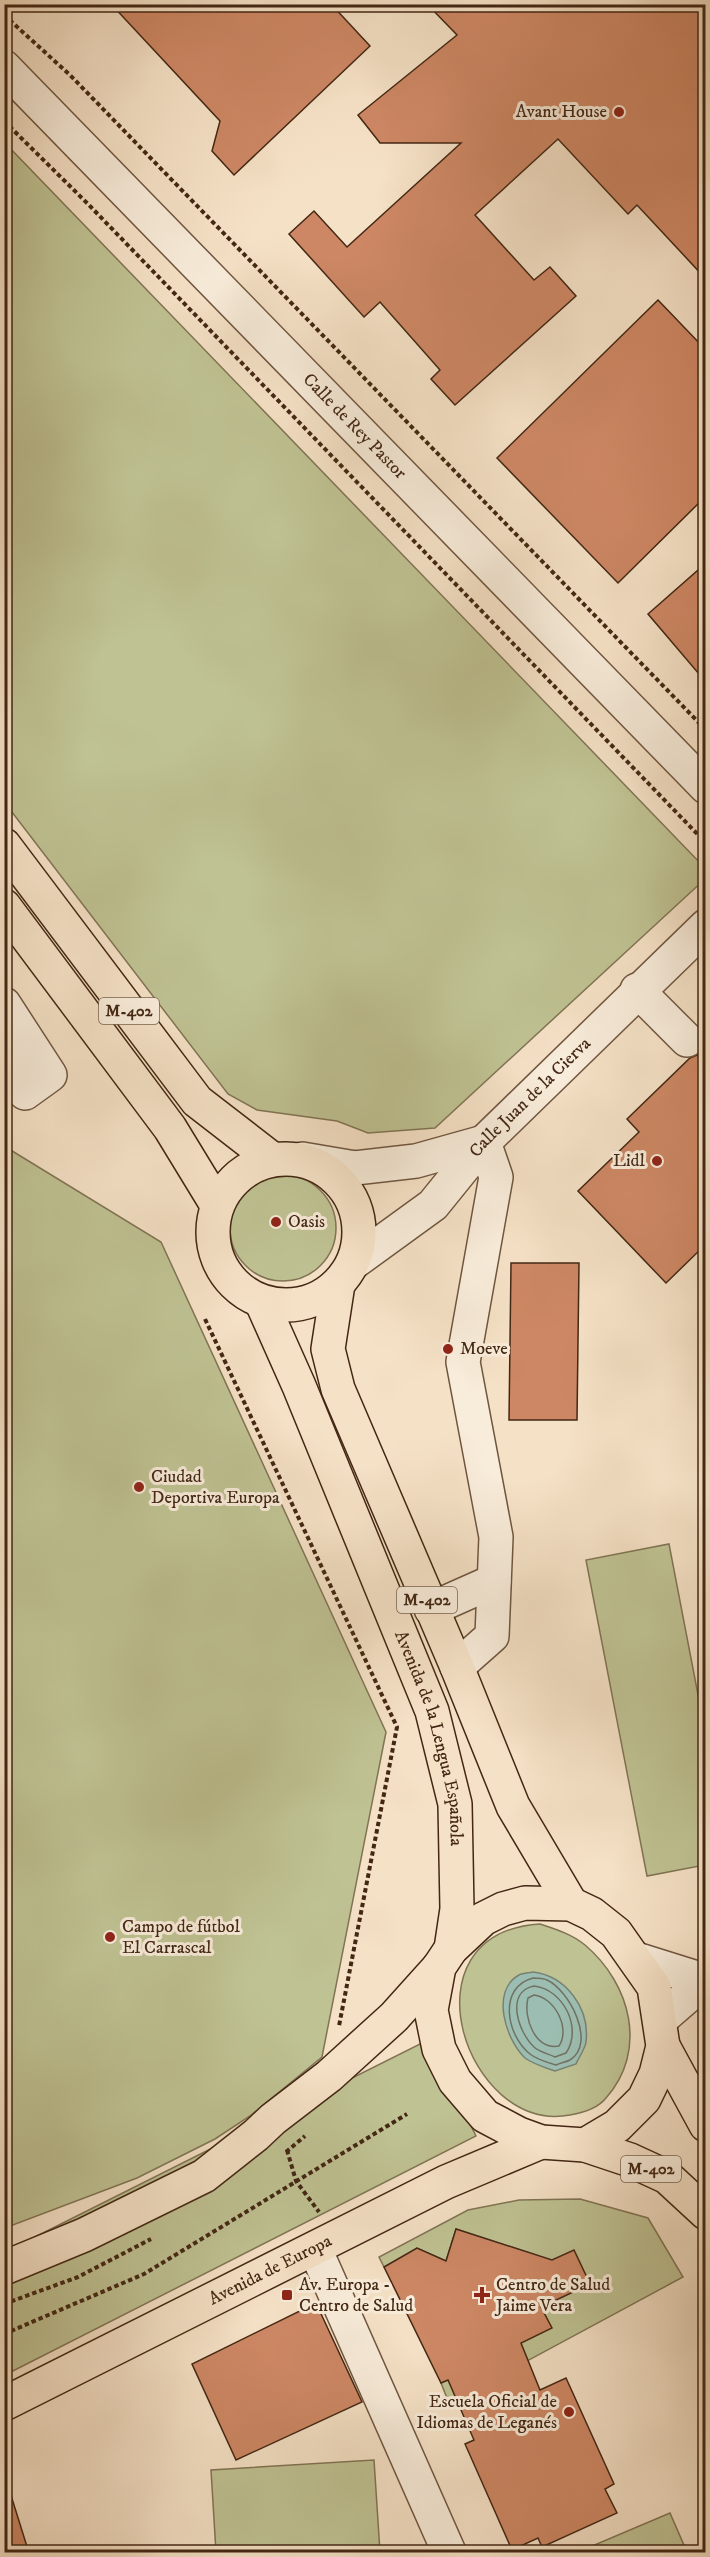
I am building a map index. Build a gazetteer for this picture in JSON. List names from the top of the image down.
{
  "streets": {
    "main road": ["M-402", "Avenida de la Lengua Española", "Avenida de Europa"],
    "street": ["Calle de Rey Pastor", "Calle Juan de la Cierva"]
  },
  "crossings": [
    ["M-402", "Calle Juan de la Cierva"],
    ["M-402", "Avenida de la Lengua Española"],
    ["M-402", "Avenida de Europa"],
    ["Calle Juan de la Cierva", "Avenida de la Lengua Española"]
  ],
  "places": {
    "other": [
      "Avant House",
      "Lidl",
      "Oasis",
      "Moeve",
      "Ciudad Deportiva Europa",
      "Campo de fútbol El Carrascal",
      "Escuela Oficial de Idiomas de Leganés"
    ],
    "transit": ["Av. Europa - Centro de Salud"],
    "health": ["Centro de Salud Jaime Vera"]
  }
}
